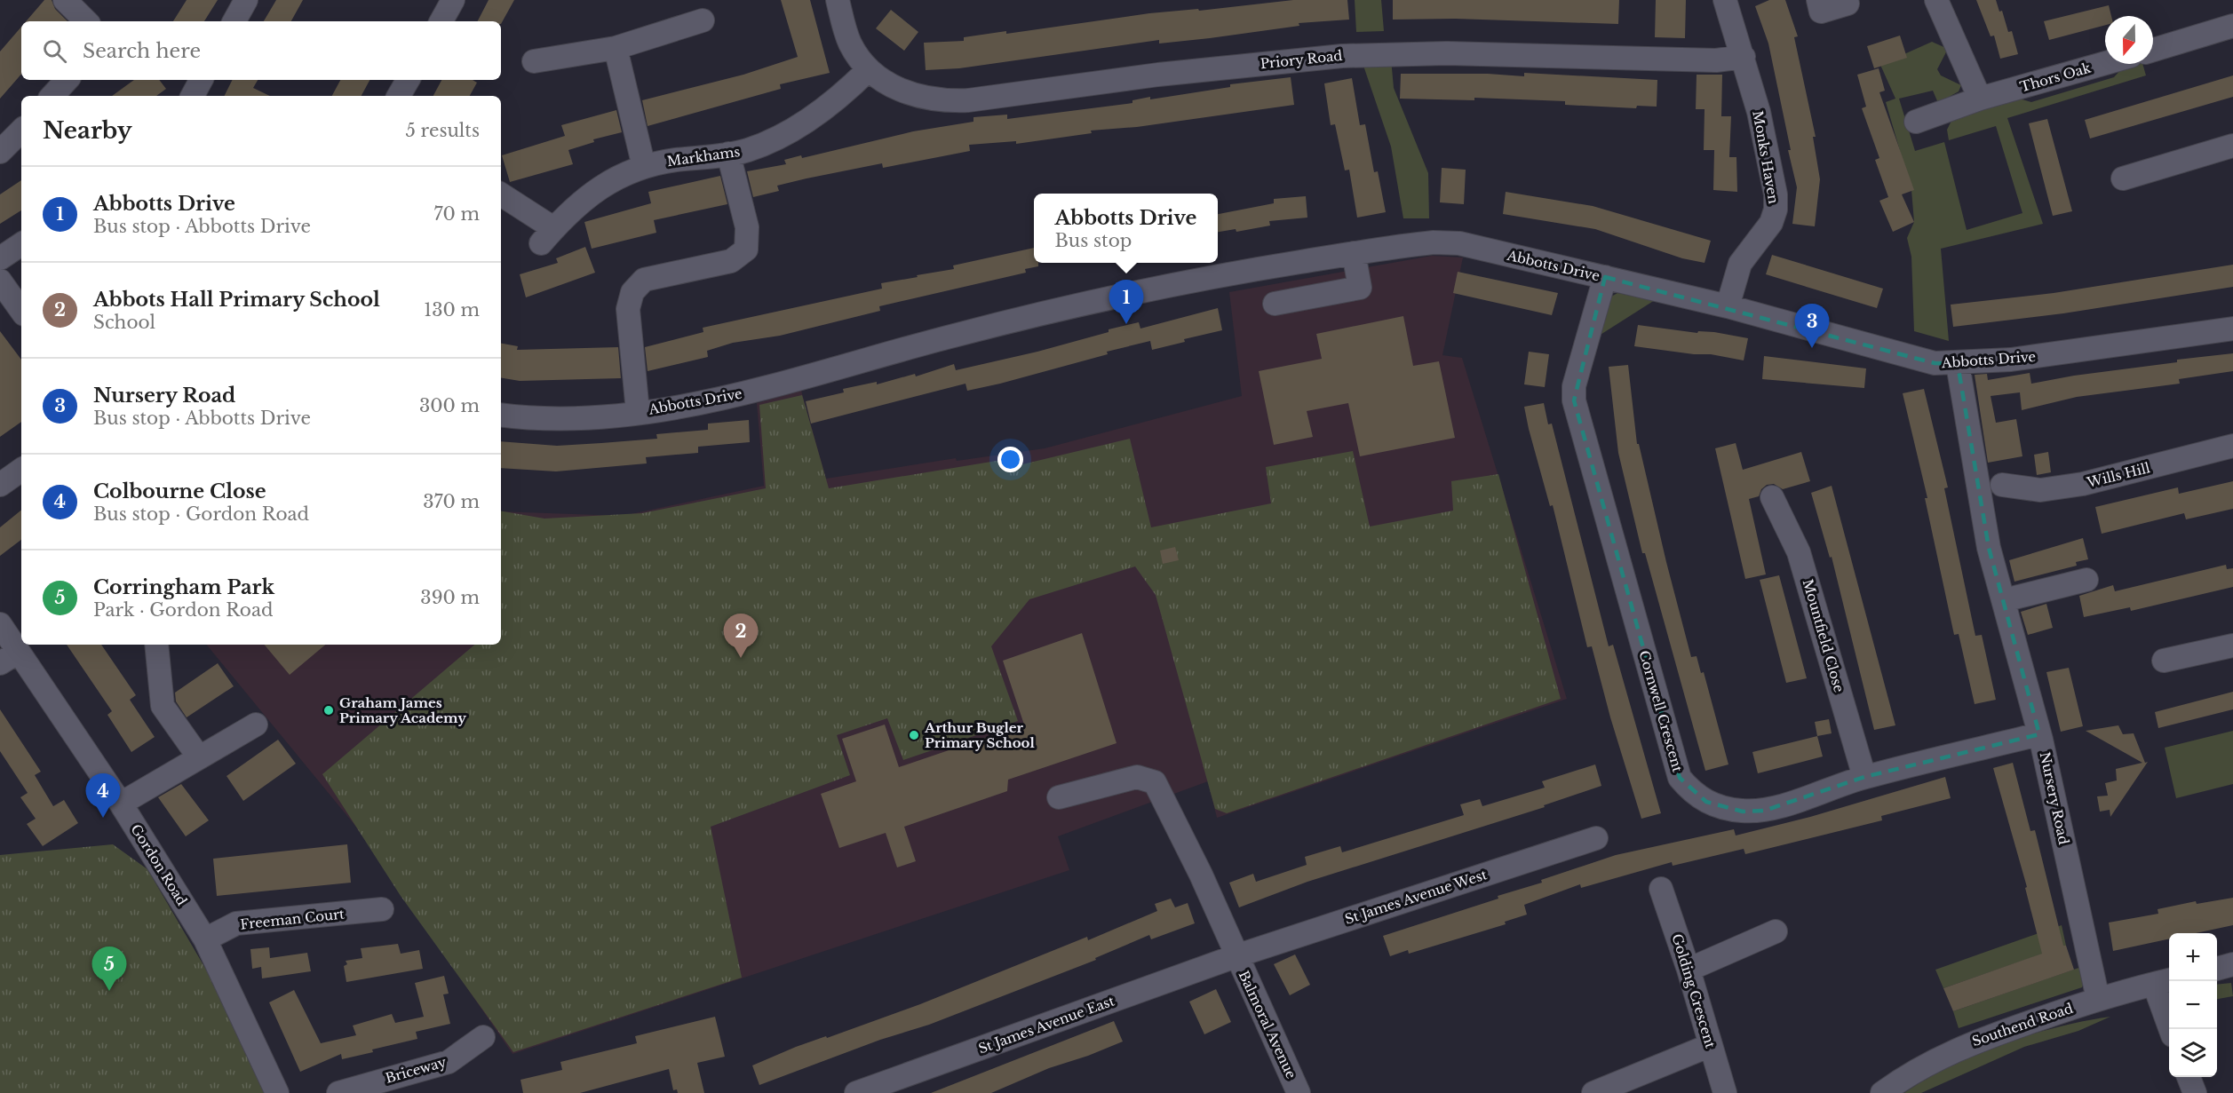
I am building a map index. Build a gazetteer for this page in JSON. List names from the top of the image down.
{
  "streets": {
    "street": [
      "Priory Road",
      "Thors Oak",
      "Markhams",
      "Monks Haven",
      "Abbotts Drive",
      "Wills Hill",
      "Mountfield Close",
      "Cornwell Crescent",
      "Nursery Road",
      "Gordon Road",
      "St James Avenue West",
      "Freeman Court",
      "Golding Crescent",
      "St James Avenue East",
      "Balmoral Avenue",
      "Southend Road",
      "Briceway"
    ]
  },
  "crossings": [
    ["Priory Road", "Markhams"],
    ["Priory Road", "Monks Haven"],
    ["Monks Haven", "Abbotts Drive"],
    ["Abbotts Drive", "Cornwell Crescent"],
    ["Abbotts Drive", "Nursery Road"],
    ["Mountfield Close", "Cornwell Crescent"],
    ["Cornwell Crescent", "Nursery Road"],
    ["Nursery Road", "Southend Road"],
    ["Gordon Road", "Freeman Court"],
    ["St James Avenue West", "St James Avenue East"],
    ["St James Avenue West", "Balmoral Avenue"],
    ["St James Avenue East", "Balmoral Avenue"]
  ],
  "places": ["Graham James Primary Academy", "Arthur Bugler Primary School"],
  "north": "bottom",
  "page": {
    "search": "Search here",
    "heading": ["Nearby", "5 results"],
    "list": [
      {
        "mark": "1",
        "name": "Abbotts Drive",
        "note": "Bus stop · Abbotts Drive",
        "value": "70 m"
      },
      {
        "mark": "2",
        "name": "Abbots Hall Primary School",
        "note": "School",
        "value": "130 m"
      },
      {
        "mark": "3",
        "name": "Nursery Road",
        "note": "Bus stop · Abbotts Drive",
        "value": "300 m"
      },
      {
        "mark": "4",
        "name": "Colbourne Close",
        "note": "Bus stop · Gordon Road",
        "value": "370 m"
      },
      {
        "mark": "5",
        "name": "Corringham Park",
        "note": "Park · Gordon Road",
        "value": "390 m"
      }
    ],
    "popup": ["Abbotts Drive", "Bus stop"],
    "pins": [
      "1",
      "3",
      "2",
      "4",
      "5"
    ],
    "map_buttons": ["+", "−"]
  }
}
